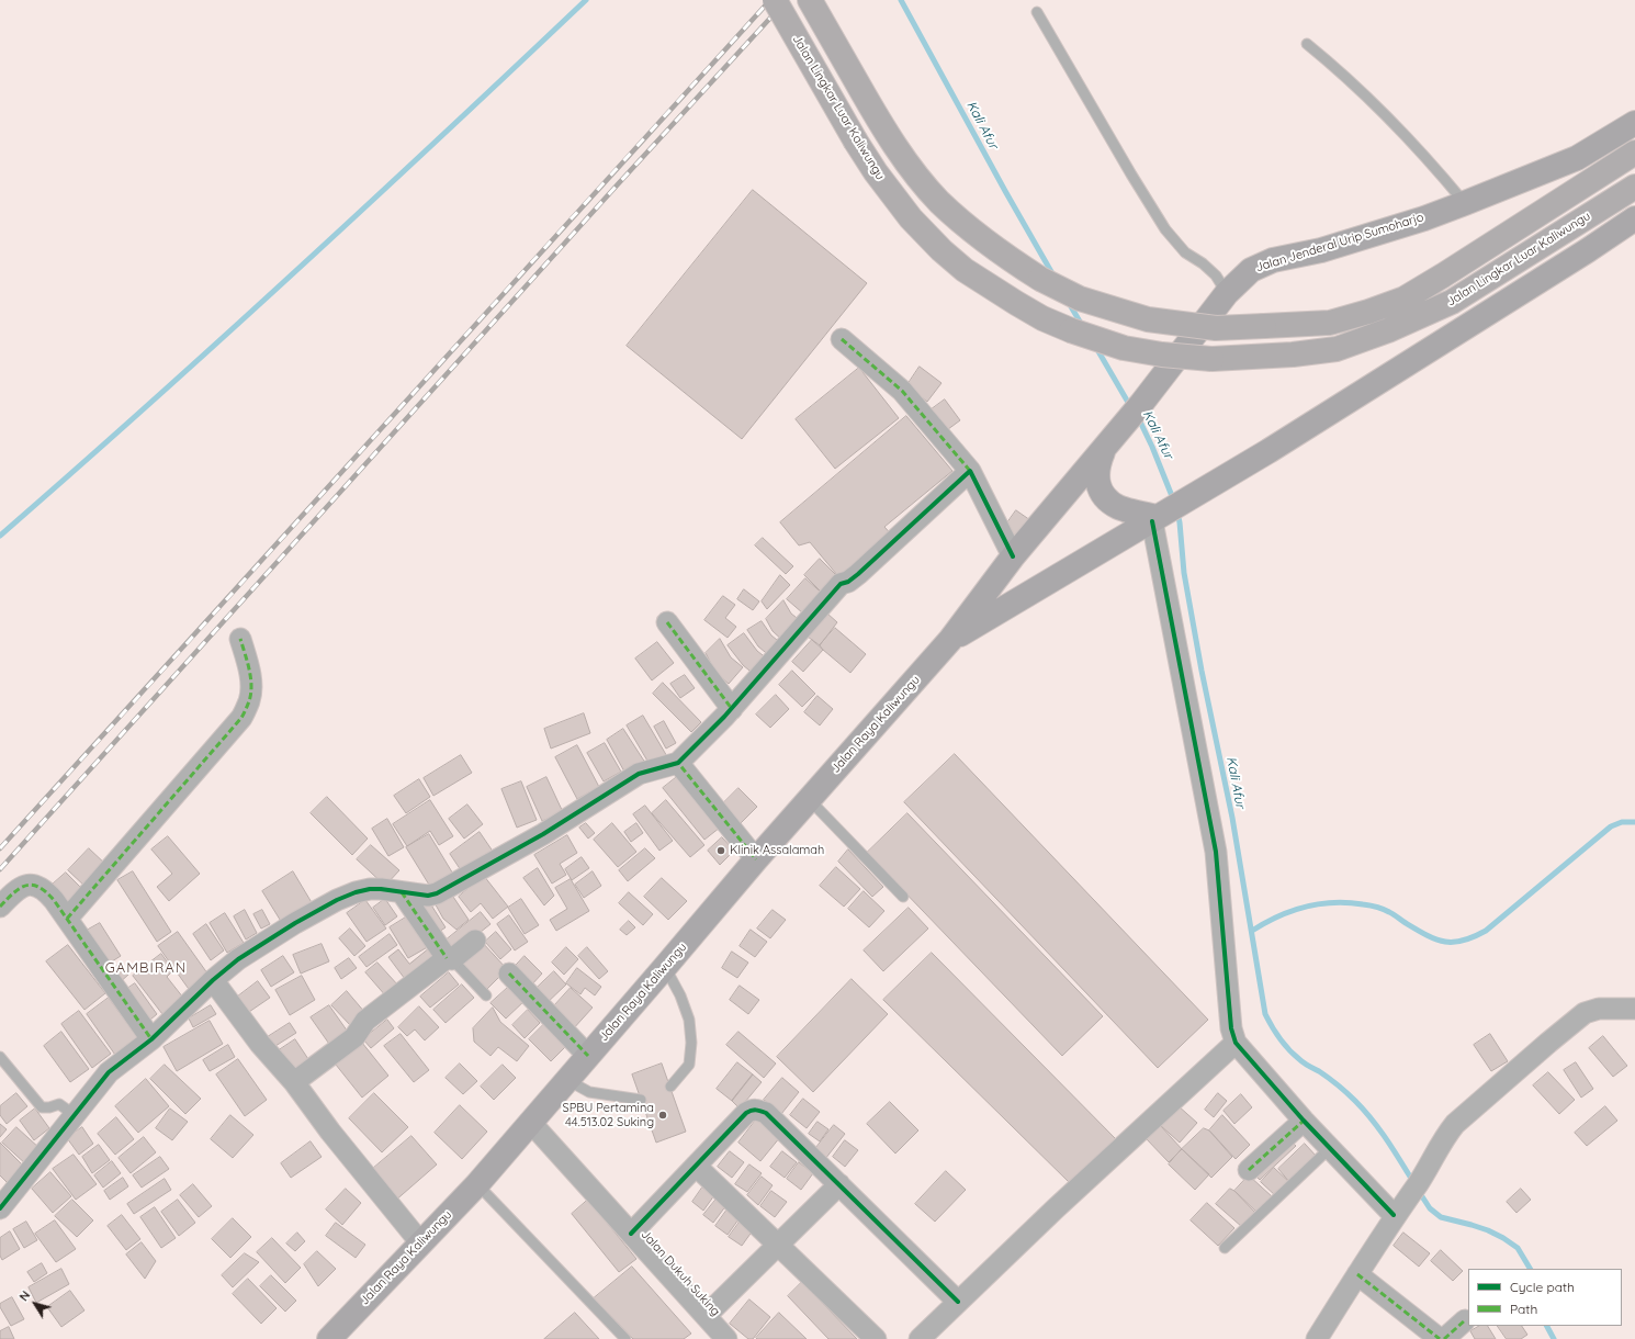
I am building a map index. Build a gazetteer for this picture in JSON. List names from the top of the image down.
{
  "streets": {
    "highway": ["Jalan Lingkar Luar Kaliwungu"],
    "main road": ["Jalan Jenderal Urip Sumoharjo", "Jalan Raya Kaliwungu"],
    "street": ["Jalan Dukuh Suking"]
  },
  "crossings": [
    ["Jalan Jenderal Urip Sumoharjo", "Jalan Raya Kaliwungu"],
    ["Jalan Raya Kaliwungu", "Jalan Dukuh Suking"]
  ],
  "districts": ["GAMBIRAN"],
  "water": ["Kali Afur"],
  "places": ["Klinik Assalamah", "SPBU Pertamina 44.513.02 Suking"],
  "legend": ["Cycle path", "Path"],
  "north": "top left"
}
